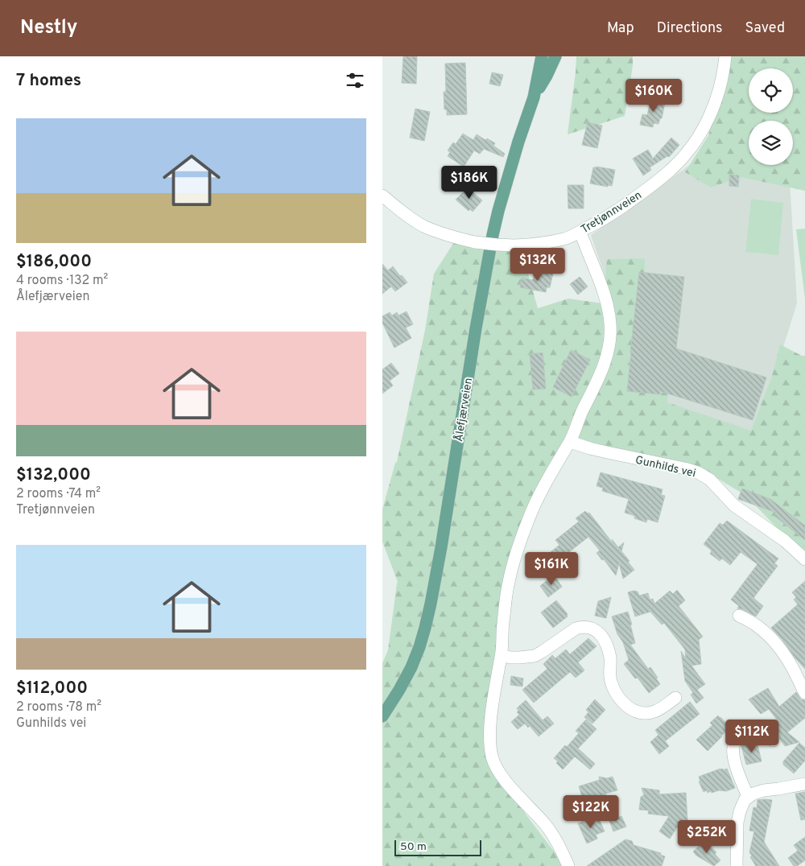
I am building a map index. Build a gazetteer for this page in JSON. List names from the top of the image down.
{
  "streets": {
    "main road": ["Ålefjærveien"],
    "street": ["Tretjønnveien", "Gunhilds vei"]
  },
  "scale_bar": "50 m",
  "page": {
    "header": "Nestly",
    "nav": ["Map", "Directions", "Saved"],
    "heading": "7 homes",
    "price": [
      "$160K",
      "$186K",
      "$132K",
      "$161K",
      "$112K",
      "$122K",
      "$252K"
    ],
    "list": [
      {
        "name": "$186,000",
        "note": "4 rooms · 132 m² · Ålefjærveien"
      },
      {
        "name": "$132,000",
        "note": "2 rooms · 74 m² · Tretjønnveien"
      },
      {
        "name": "$112,000",
        "note": "2 rooms · 78 m² · Gunhilds vei"
      }
    ],
    "scale": "50 m"
  }
}
